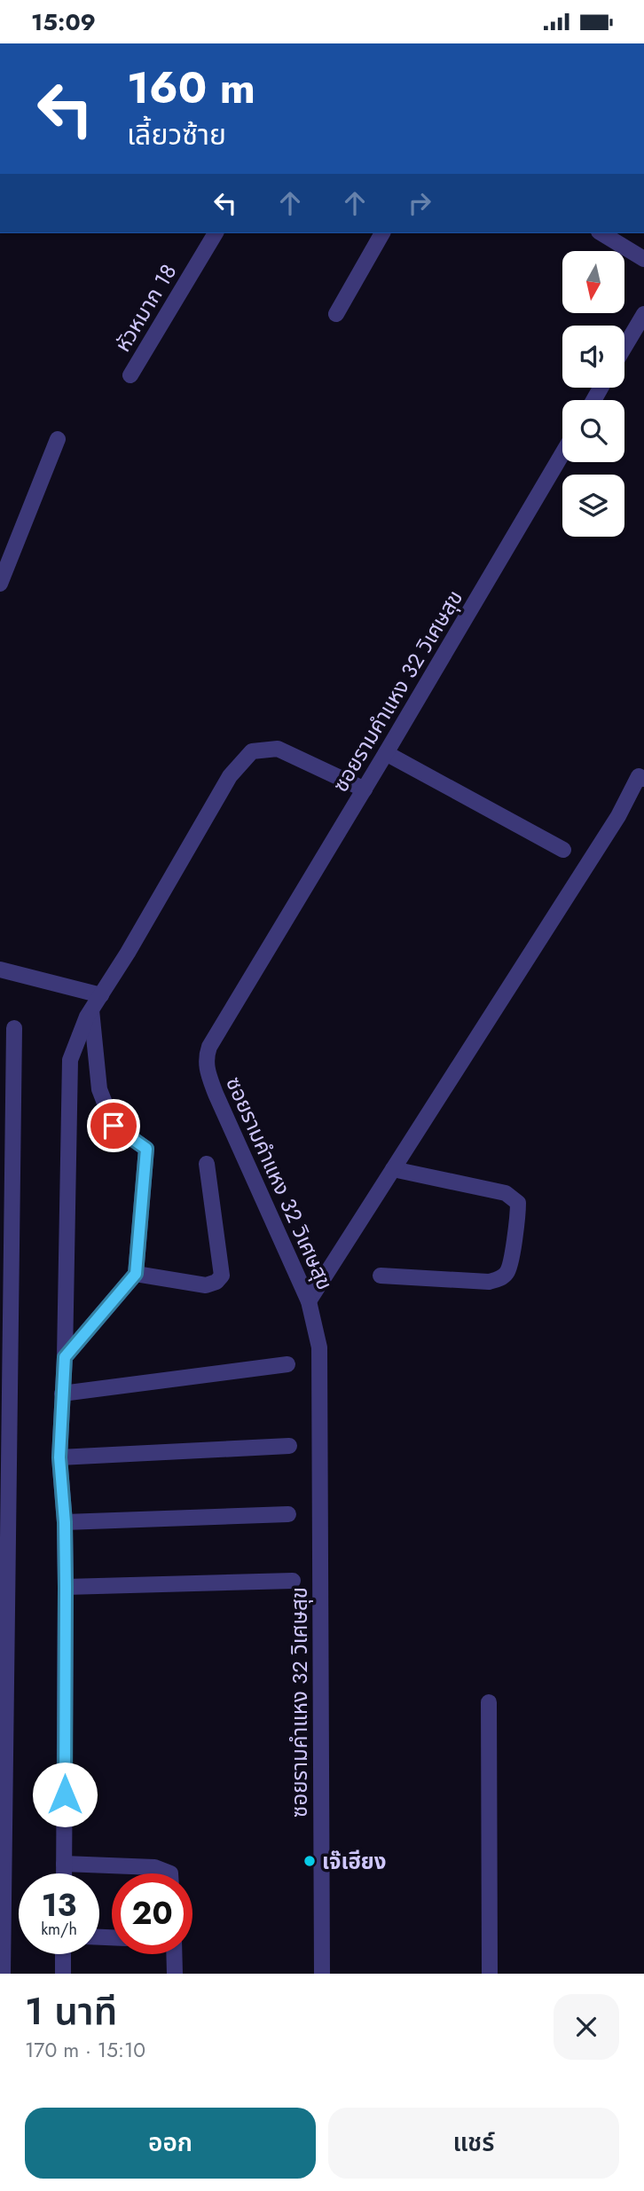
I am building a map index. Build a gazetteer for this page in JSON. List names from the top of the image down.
{
  "streets": {
    "street": ["หัวหมาก 18", "ซอยรามคำแหง 32 วิเศษสุข"]
  },
  "places": ["เจ๊เฮียง"],
  "north": "bottom",
  "page": {
    "status": "15:09",
    "turn": ["160 m", "เลี้ยวซ้าย"],
    "speed": "13 km/h",
    "limit": "20",
    "heading": ["1 นาที", "170 m · 15:10"],
    "buttons": ["ออก", "แชร์"]
  }
}
